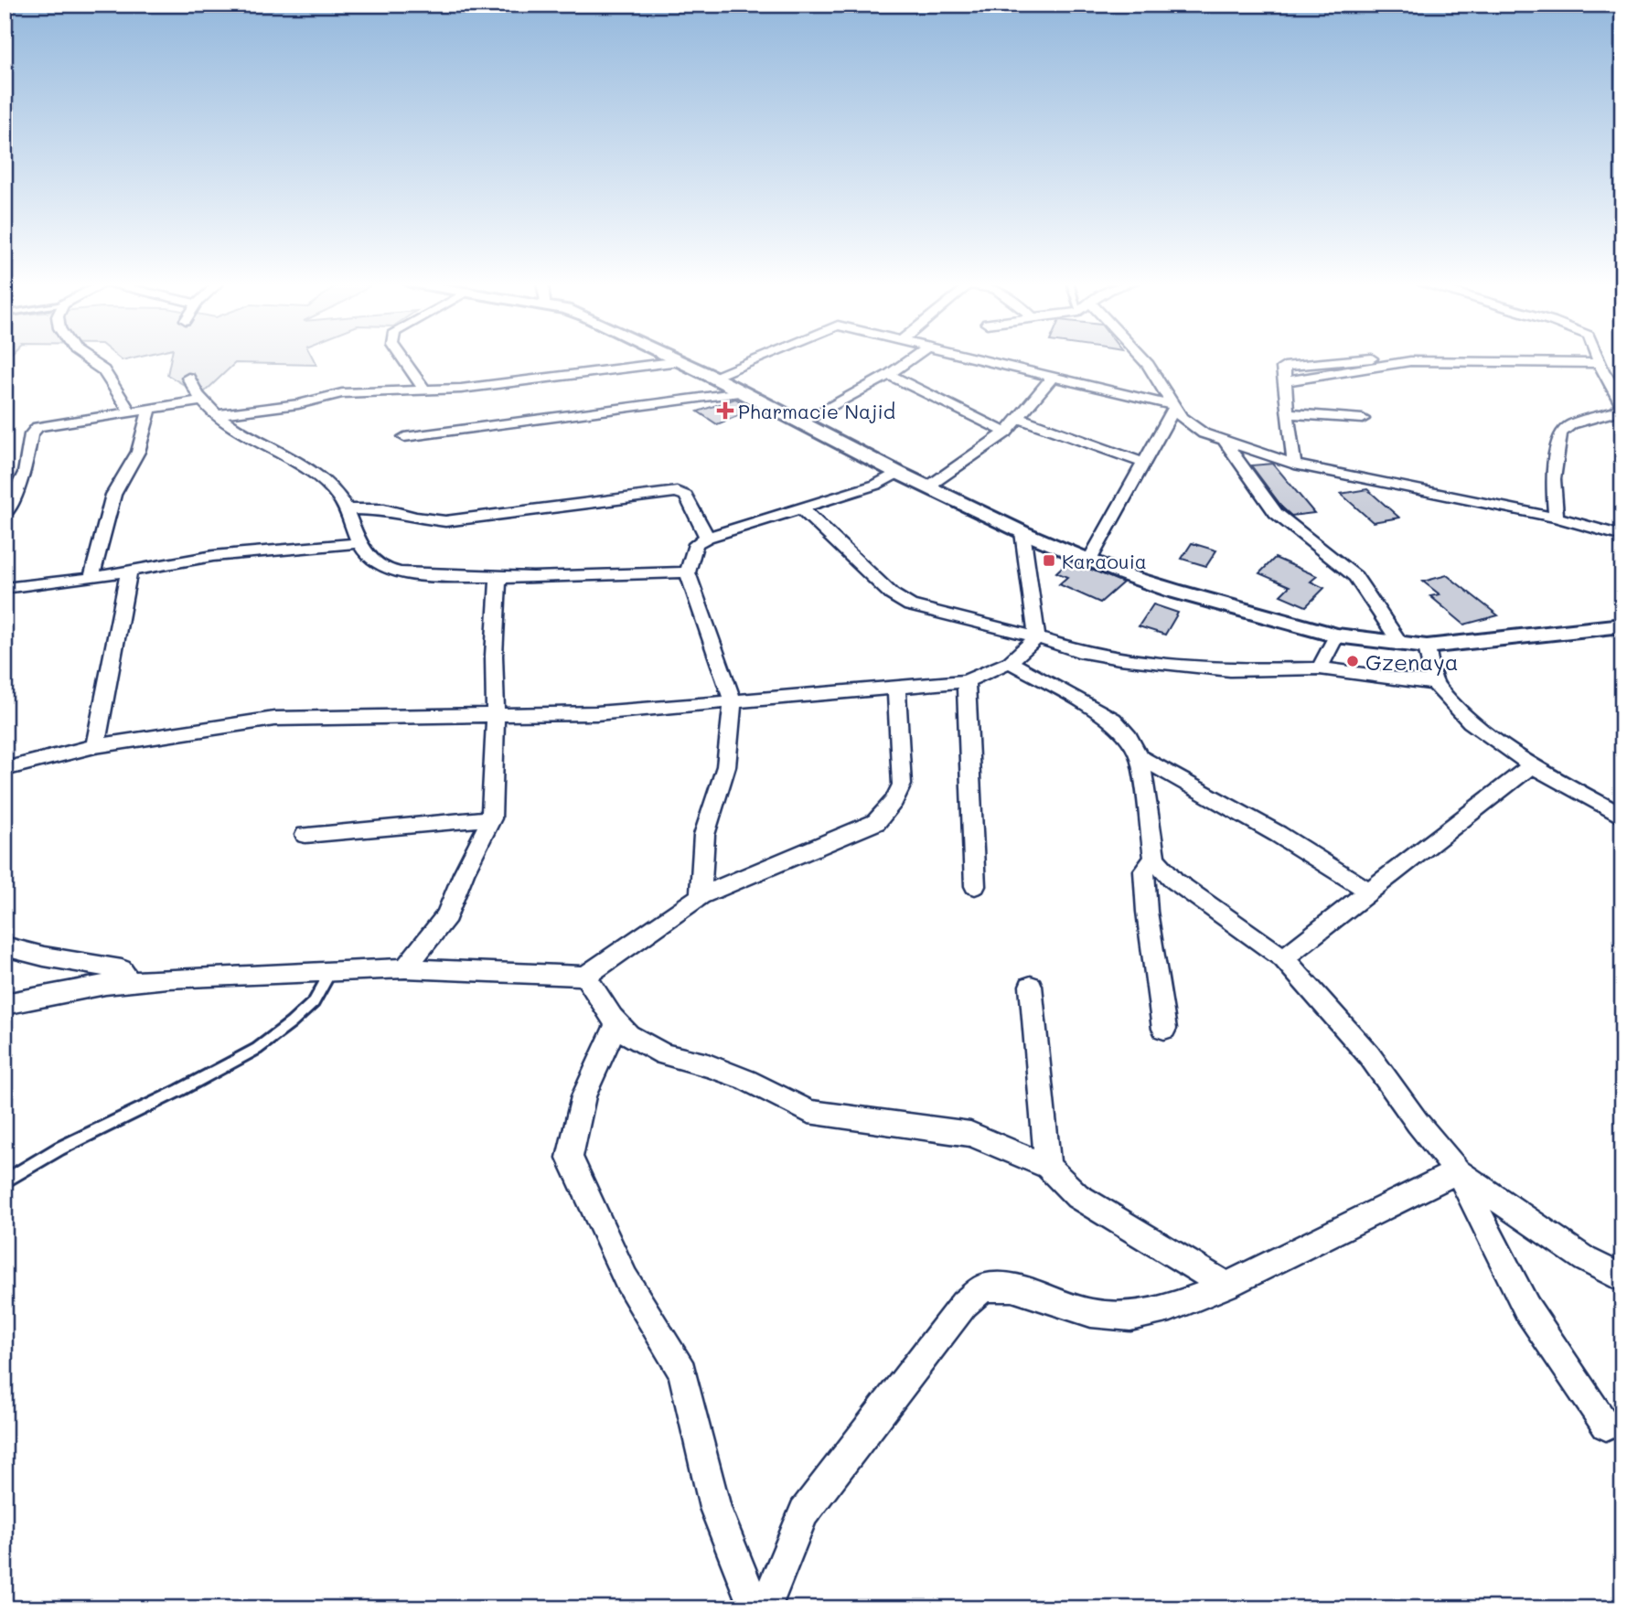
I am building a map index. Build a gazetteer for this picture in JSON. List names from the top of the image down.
{
  "places": {
    "health": ["Pharmacie Najid"],
    "transit": ["Karaouia"],
    "other": ["Gzenaya"]
  }
}
